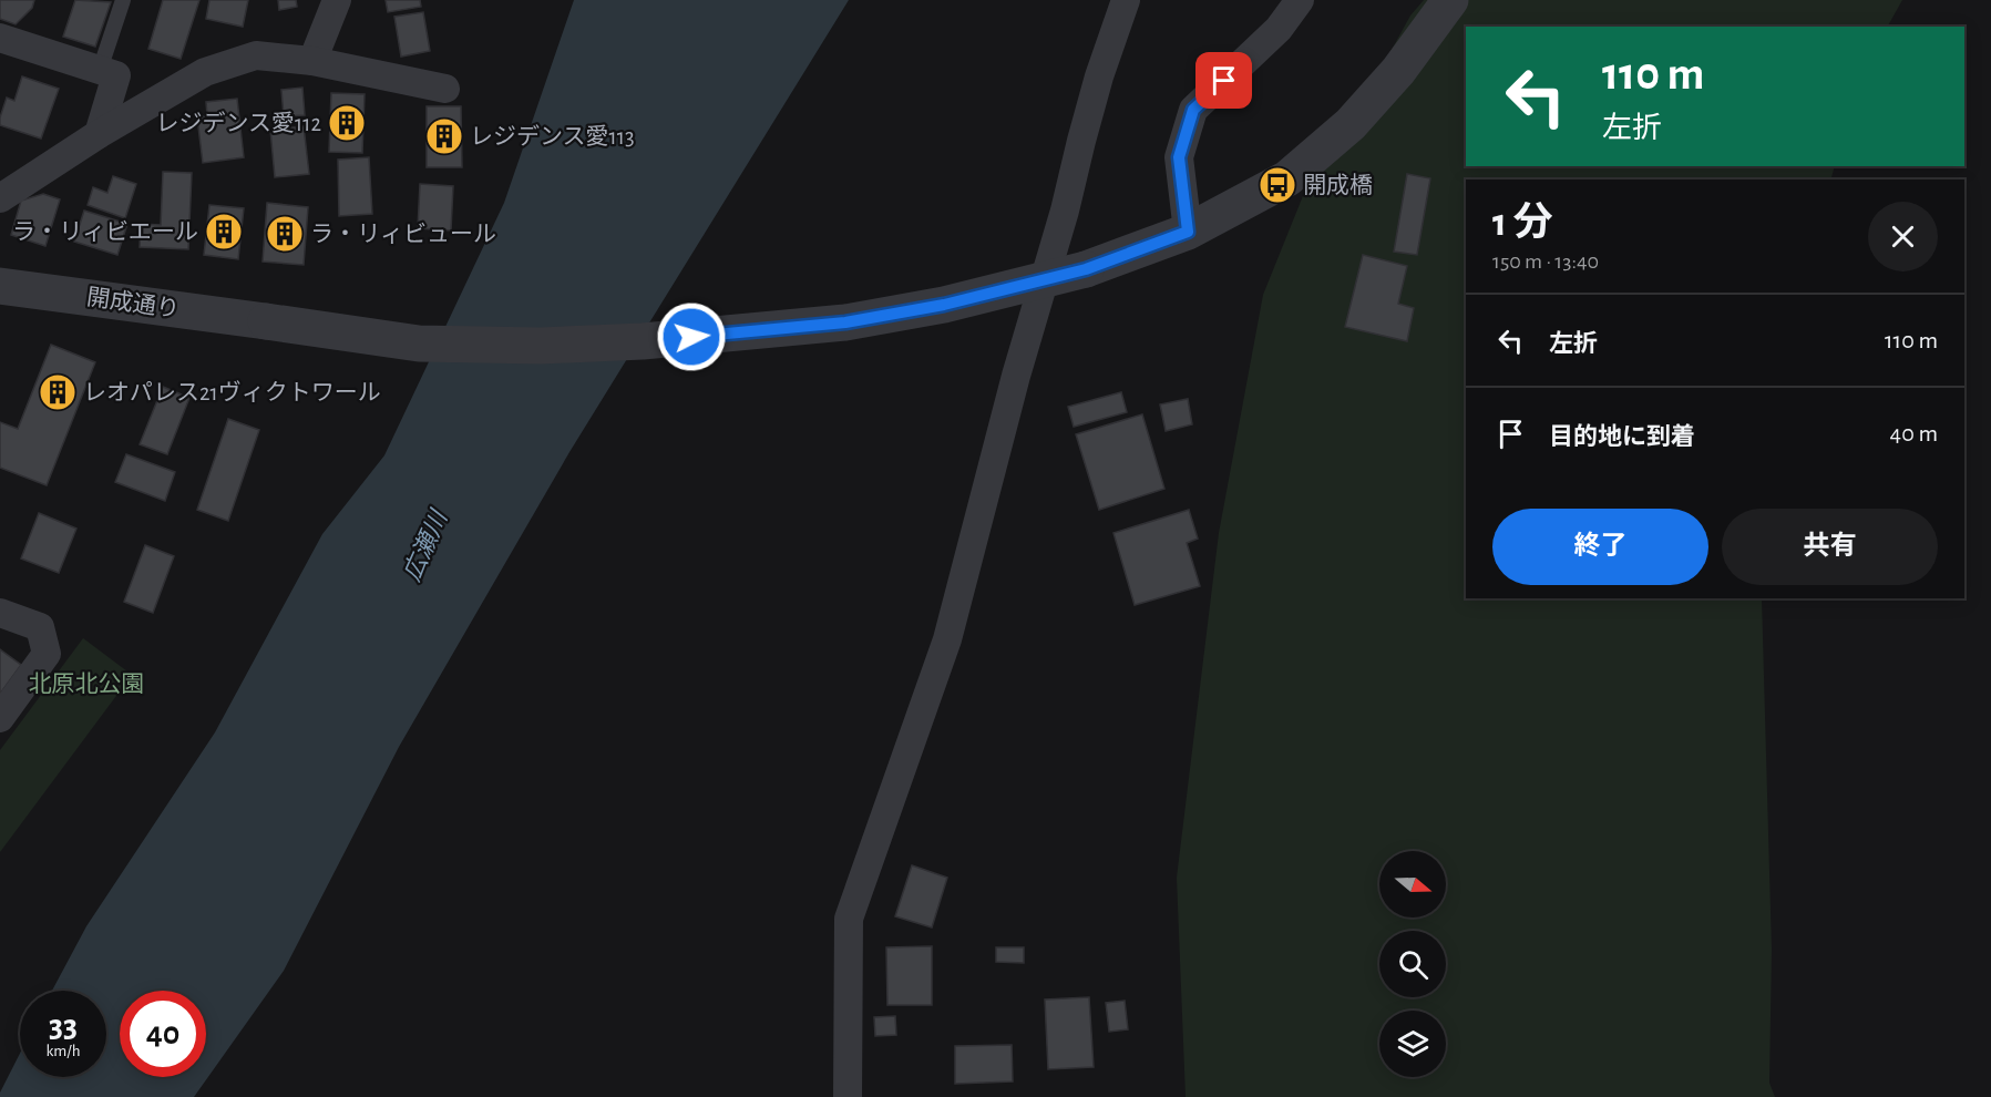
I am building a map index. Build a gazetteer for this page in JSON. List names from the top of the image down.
{
  "streets": {
    "street": ["開成通り"]
  },
  "water": ["広瀬川"],
  "parks": ["北原北公園"],
  "places": {
    "building": [
      "レジデンス愛112",
      "レジデンス愛113",
      "ラ・リィビエール",
      "ラ・リィビュール",
      "レオパレス21ヴィクトワール"
    ],
    "bus stop": ["開成橋"]
  },
  "north": "right",
  "page": {
    "turn": ["110 m", "左折"],
    "heading": ["1 分", "150 m · 13:40"],
    "list": [
      {
        "name": "左折",
        "value": "110 m"
      },
      {
        "name": "目的地に到着",
        "value": "40 m"
      }
    ],
    "buttons": ["終了", "共有"],
    "speed": "33 km/h",
    "limit": "40"
  }
}
